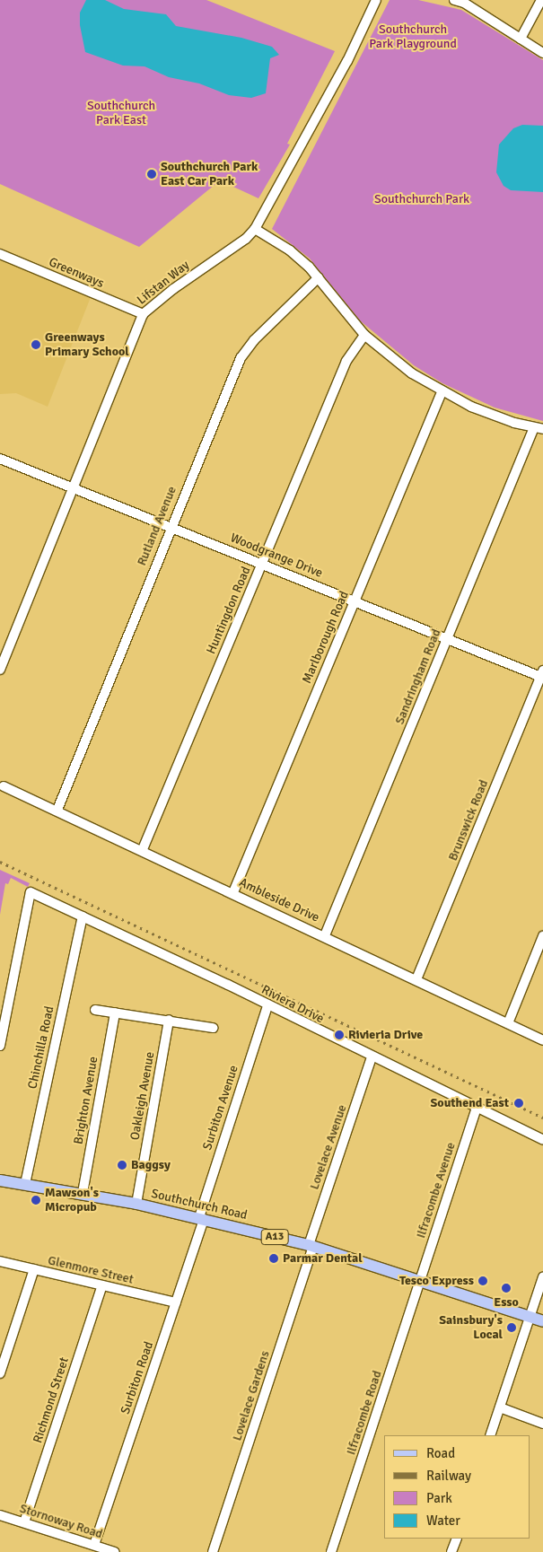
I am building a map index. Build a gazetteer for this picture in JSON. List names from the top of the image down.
{
  "streets": {
    "main road": ["Southchurch Road", "A13"],
    "street": [
      "Greenways",
      "Lifstan Way",
      "Rutland Avenue",
      "Woodgrange Drive",
      "Huntingdon Road",
      "Marlborough Road",
      "Sandringham Road",
      "Brunswick Road",
      "Ambleside Drive",
      "Riviera Drive",
      "Chinchilla Road",
      "Oakleigh Avenue",
      "Brighton Avenue",
      "Surbiton Avenue",
      "Lovelace Avenue",
      "Ilfracombe Avenue",
      "Glenmore Street",
      "Surbiton Road",
      "Lovelace Gardens",
      "Richmond Street",
      "Ilfracombe Road",
      "Stornoway Road"
    ]
  },
  "crossings": [
    ["Greenways", "Lifstan Way"],
    ["Lifstan Way", "Woodgrange Drive"],
    ["Rutland Avenue", "Woodgrange Drive"],
    ["Rutland Avenue", "Ambleside Drive"],
    ["Woodgrange Drive", "Huntingdon Road"],
    ["Woodgrange Drive", "Marlborough Road"],
    ["Woodgrange Drive", "Sandringham Road"],
    ["Woodgrange Drive", "Brunswick Road"],
    ["Huntingdon Road", "Ambleside Drive"],
    ["Marlborough Road", "Ambleside Drive"],
    ["Sandringham Road", "Ambleside Drive"],
    ["Brunswick Road", "Ambleside Drive"],
    ["Riviera Drive", "Chinchilla Road"],
    ["Riviera Drive", "Surbiton Avenue"],
    ["Riviera Drive", "Lovelace Avenue"],
    ["Riviera Drive", "Ilfracombe Avenue"],
    ["Chinchilla Road", "Southchurch Road"],
    ["Oakleigh Avenue", "Southchurch Road"],
    ["Brighton Avenue", "Southchurch Road"],
    ["Surbiton Avenue", "Southchurch Road"],
    ["Surbiton Avenue", "Surbiton Road"],
    ["Lovelace Avenue", "Southchurch Road"],
    ["Lovelace Avenue", "Lovelace Gardens"],
    ["Ilfracombe Avenue", "Southchurch Road"],
    ["Ilfracombe Avenue", "Ilfracombe Road"],
    ["Southchurch Road", "Surbiton Road"],
    ["Southchurch Road", "Lovelace Gardens"],
    ["Southchurch Road", "Ilfracombe Road"],
    ["Glenmore Street", "Surbiton Road"],
    ["Glenmore Street", "Richmond Street"],
    ["Surbiton Road", "Stornoway Road"],
    ["Richmond Street", "Stornoway Road"]
  ],
  "parks": ["Southchurch Park Playground", "Southchurch Park East", "Southchurch Park"],
  "places": [
    "Southchurch Park East Car Park",
    "Greenways Primary School",
    "Rivieria Drive",
    "Southend East",
    "Baggsy",
    "Mawson's Micropub",
    "Parmar Dental",
    "Tesco Express",
    "Esso",
    "Sainsbury's Local"
  ],
  "legend": [
    "Road",
    "Railway",
    "Park",
    "Water"
  ]
}
